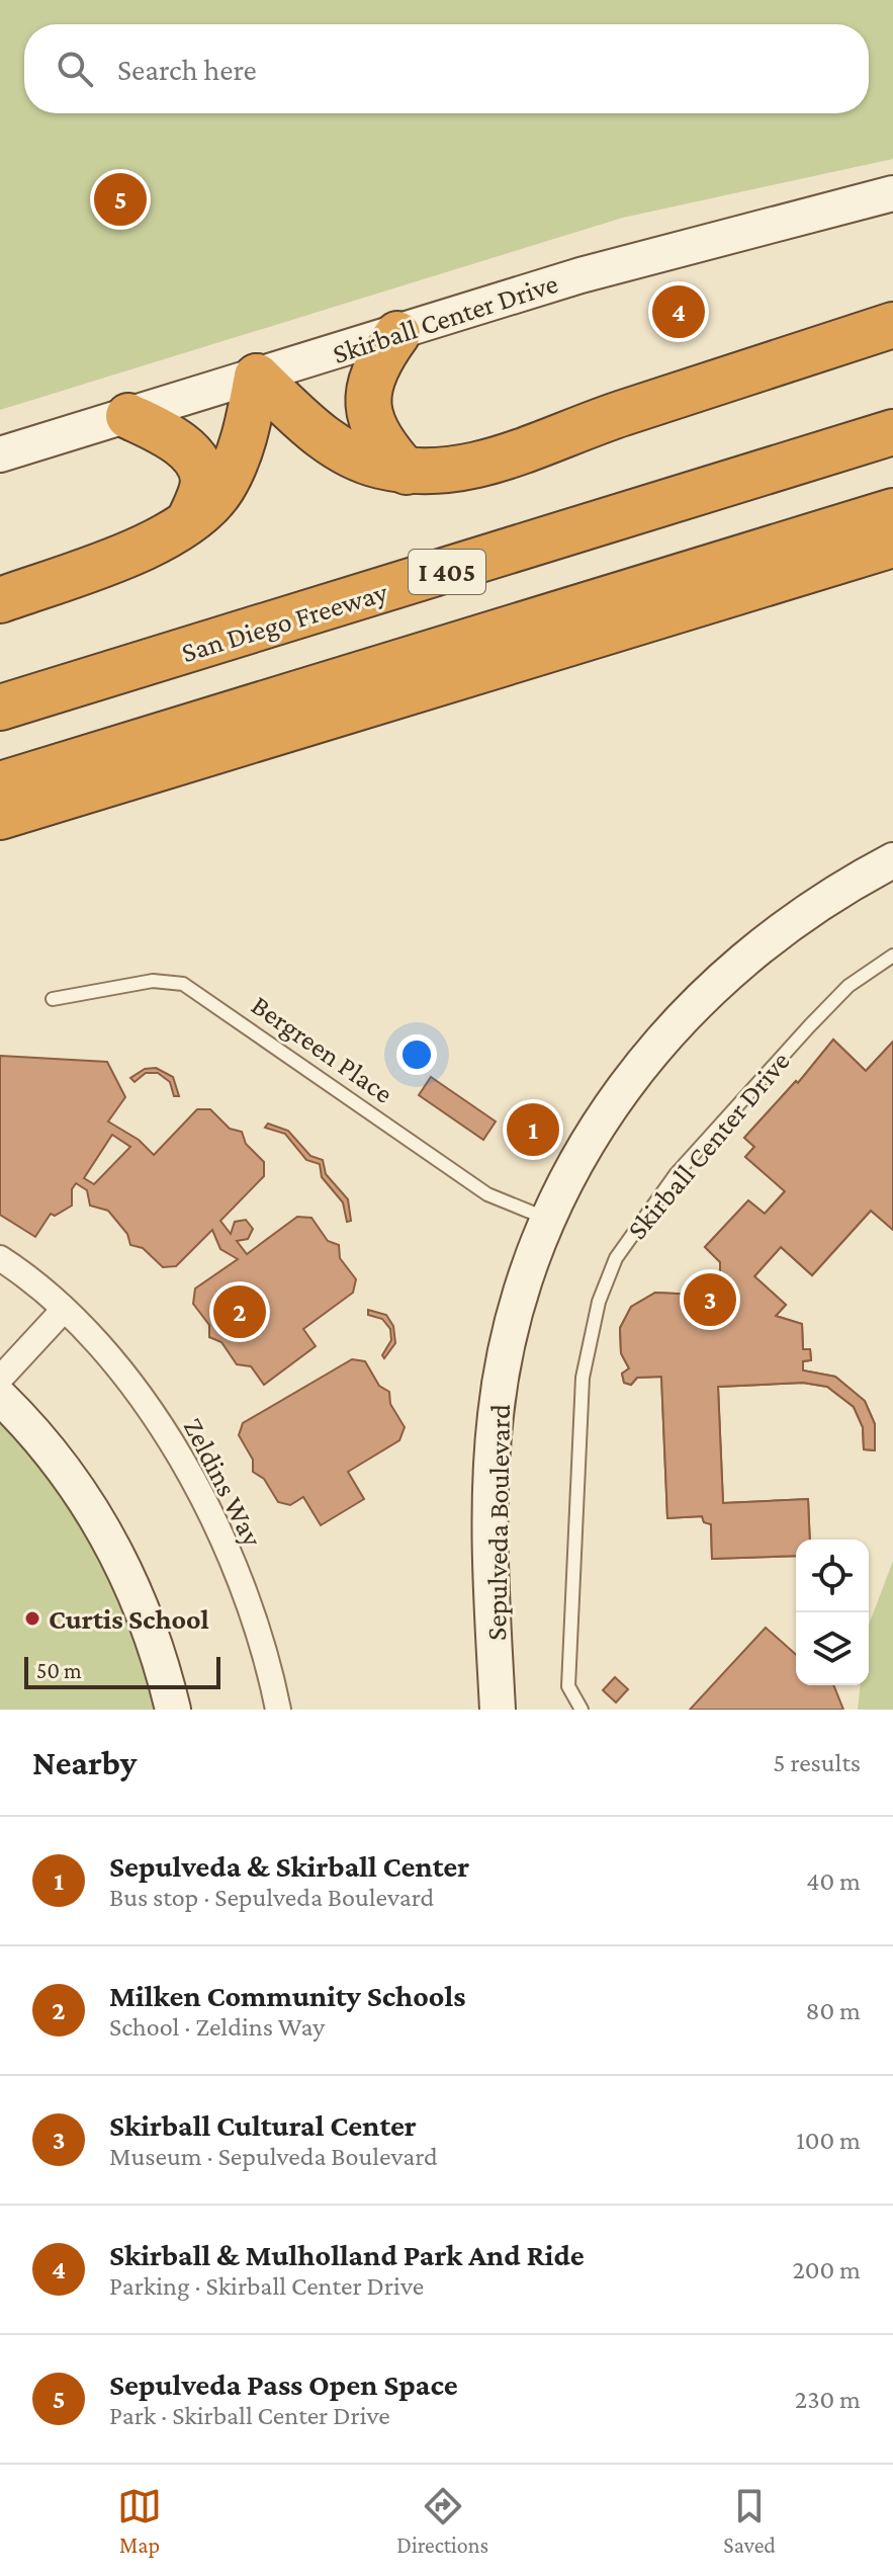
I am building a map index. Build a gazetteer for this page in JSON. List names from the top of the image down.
{
  "streets": {
    "highway": ["I 405", "San Diego Freeway"],
    "main road": ["Skirball Center Drive", "Sepulveda Boulevard"],
    "street": ["Zeldins Way"],
    "lane": ["Bergreen Place"]
  },
  "crossings": [
    ["Bergreen Place", "Sepulveda Boulevard"]
  ],
  "places": ["Curtis School"],
  "scale_bar": "50 m",
  "page": {
    "search": "Search here",
    "pins": [
      "5",
      "4",
      "1",
      "3",
      "2"
    ],
    "scale": "50 m",
    "heading": ["Nearby", "5 results"],
    "list": [
      {
        "mark": "1",
        "name": "Sepulveda & Skirball Center",
        "note": "Bus stop · Sepulveda Boulevard",
        "value": "40 m"
      },
      {
        "mark": "2",
        "name": "Milken Community Schools",
        "note": "School · Zeldins Way",
        "value": "80 m"
      },
      {
        "mark": "3",
        "name": "Skirball Cultural Center",
        "note": "Museum · Sepulveda Boulevard",
        "value": "100 m"
      },
      {
        "mark": "4",
        "name": "Skirball & Mulholland Park And Ride",
        "note": "Parking · Skirball Center Drive",
        "value": "200 m"
      },
      {
        "mark": "5",
        "name": "Sepulveda Pass Open Space",
        "note": "Park · Skirball Center Drive",
        "value": "230 m"
      }
    ],
    "nav": ["Map", "Directions", "Saved"]
  }
}
